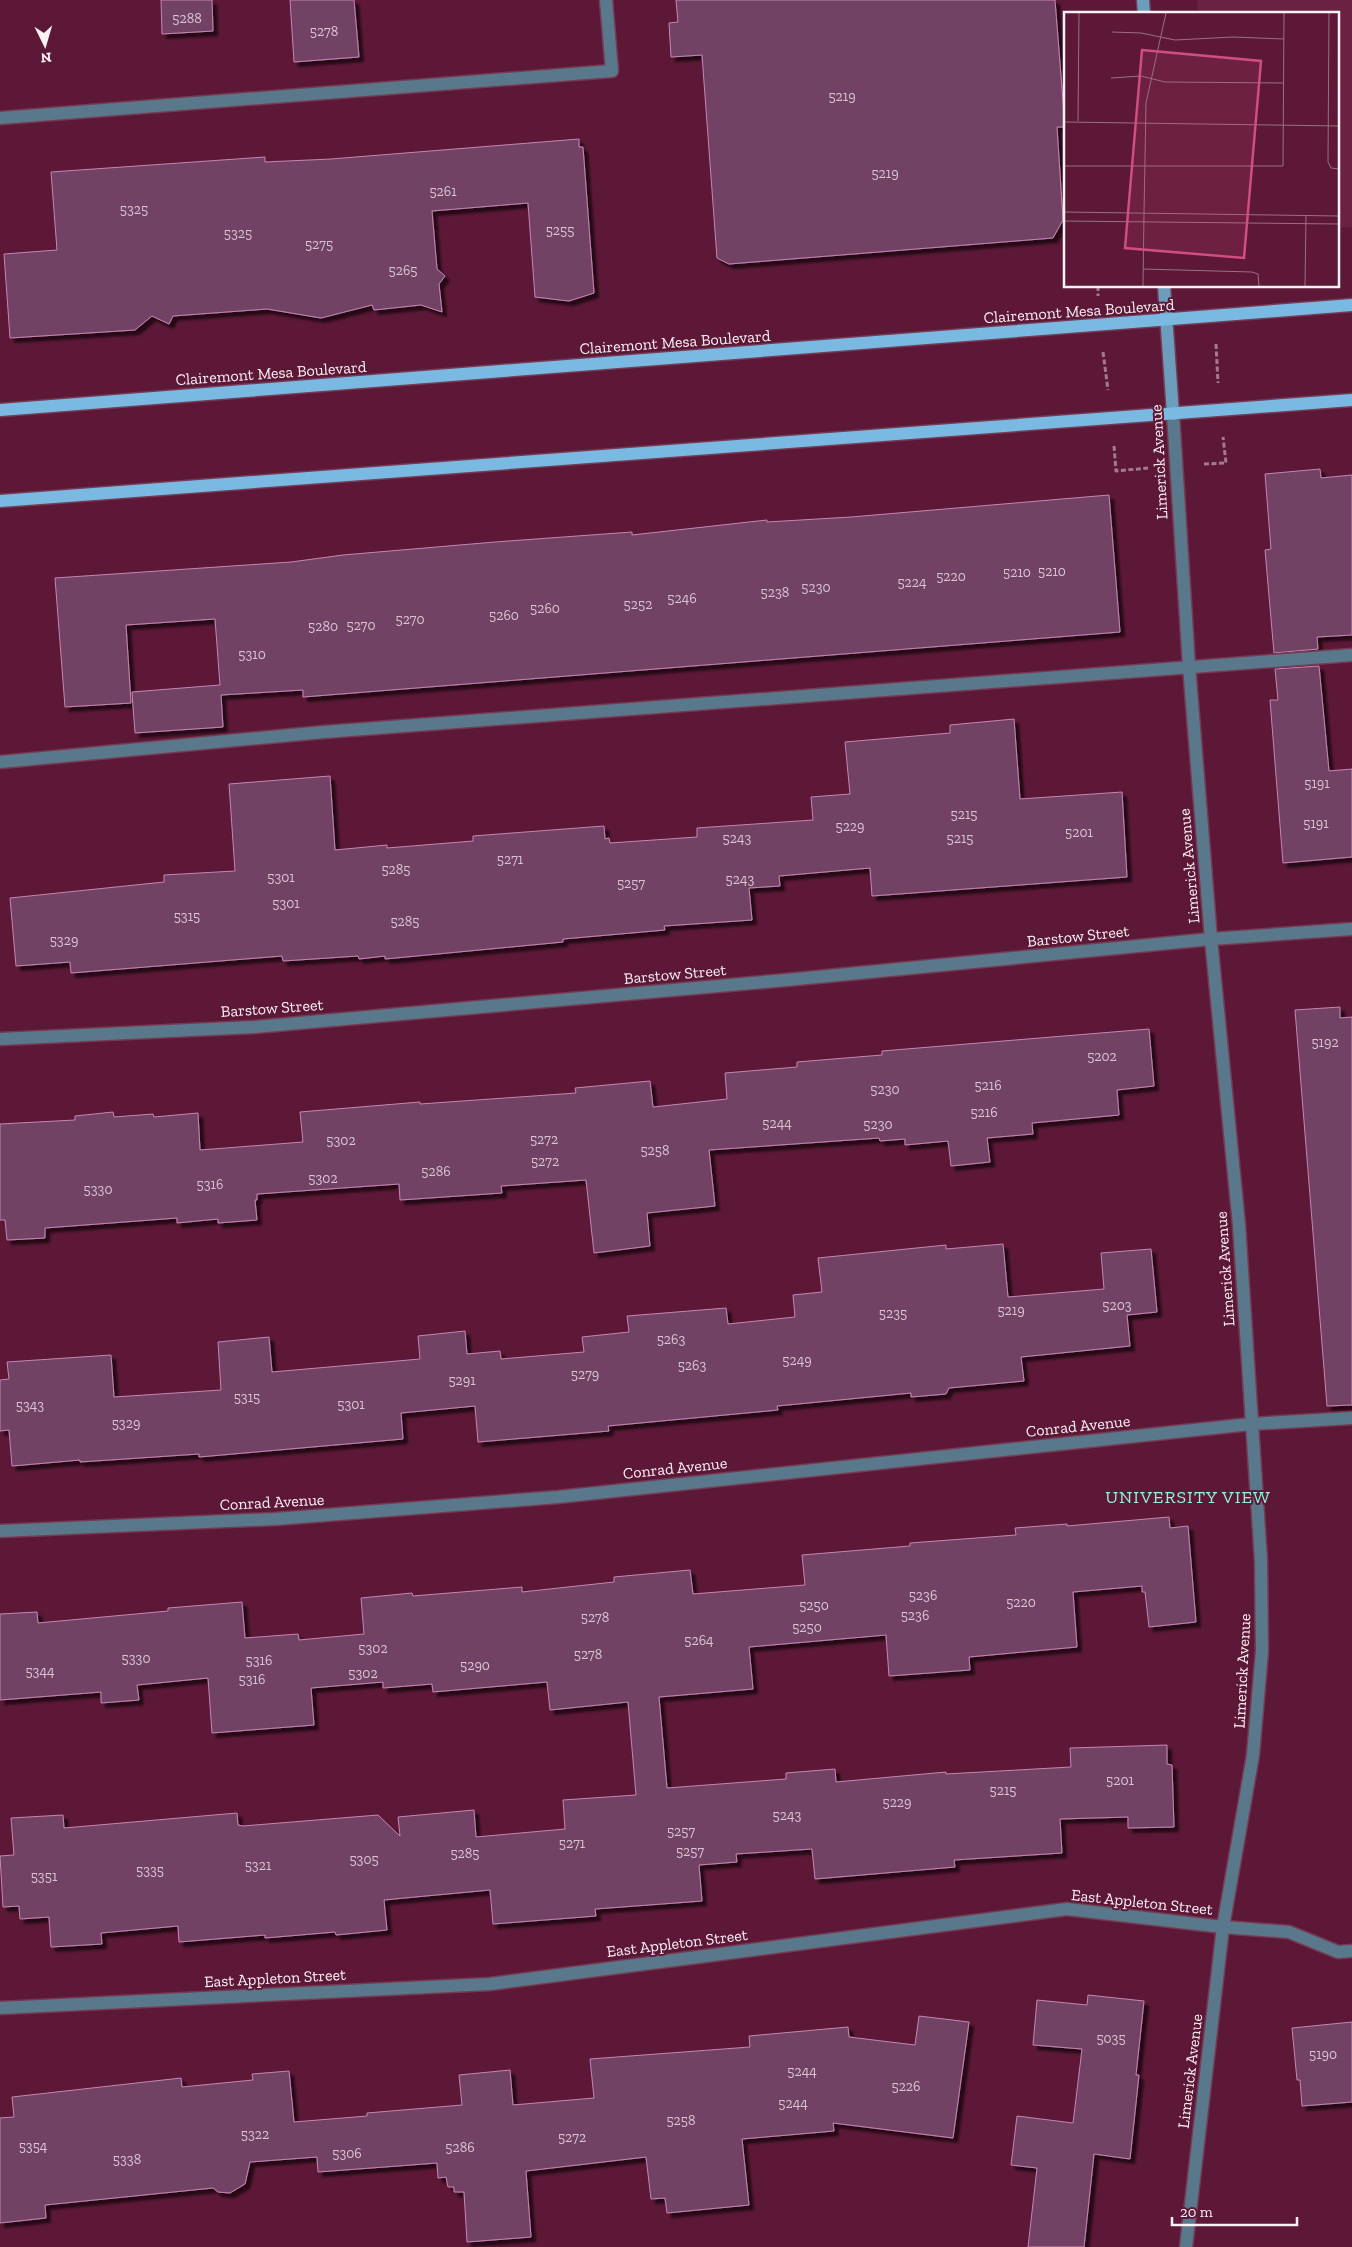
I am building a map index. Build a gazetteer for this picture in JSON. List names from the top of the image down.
{
  "streets": {
    "main road": ["Clairemont Mesa Boulevard", "Limerick Avenue"],
    "street": ["Barstow Street", "Conrad Avenue", "East Appleton Street"]
  },
  "crossings": [
    ["Clairemont Mesa Boulevard", "Limerick Avenue"],
    ["Limerick Avenue", "Barstow Street"],
    ["Limerick Avenue", "Conrad Avenue"],
    ["Limerick Avenue", "East Appleton Street"]
  ],
  "districts": ["UNIVERSITY VIEW"],
  "house_numbers": [
    "5288",
    "5278",
    "5219",
    "5219",
    "5261",
    "5325",
    "5255",
    "5325",
    "5275",
    "5265",
    "5210",
    "5210",
    "5220",
    "5224",
    "5230",
    "5238",
    "5246",
    "5252",
    "5260",
    "5260",
    "5270",
    "5270",
    "5280",
    "5310",
    "5191",
    "5215",
    "5191",
    "5229",
    "5201",
    "5243",
    "5215",
    "5271",
    "5285",
    "5301",
    "5243",
    "5257",
    "5301",
    "5315",
    "5285",
    "5329",
    "5192",
    "5202",
    "5216",
    "5230",
    "5216",
    "5244",
    "5230",
    "5272",
    "5302",
    "5258",
    "5272",
    "5286",
    "5302",
    "5316",
    "5330",
    "5203",
    "5219",
    "5235",
    "5263",
    "5249",
    "5263",
    "5279",
    "5291",
    "5315",
    "5301",
    "5343",
    "5329",
    "5236",
    "5220",
    "5250",
    "5236",
    "5278",
    "5250",
    "5264",
    "5302",
    "5278",
    "5330",
    "5316",
    "5290",
    "5344",
    "5302",
    "5316",
    "5201",
    "5215",
    "5229",
    "5243",
    "5257",
    "5271",
    "5257",
    "5285",
    "5305",
    "5321",
    "5335",
    "5351",
    "5035",
    "5190",
    "5244",
    "5226",
    "5244",
    "5258",
    "5322",
    "5272",
    "5354",
    "5286",
    "5306",
    "5338"
  ],
  "scale_bar": "20 m",
  "north": "bottom"
}
